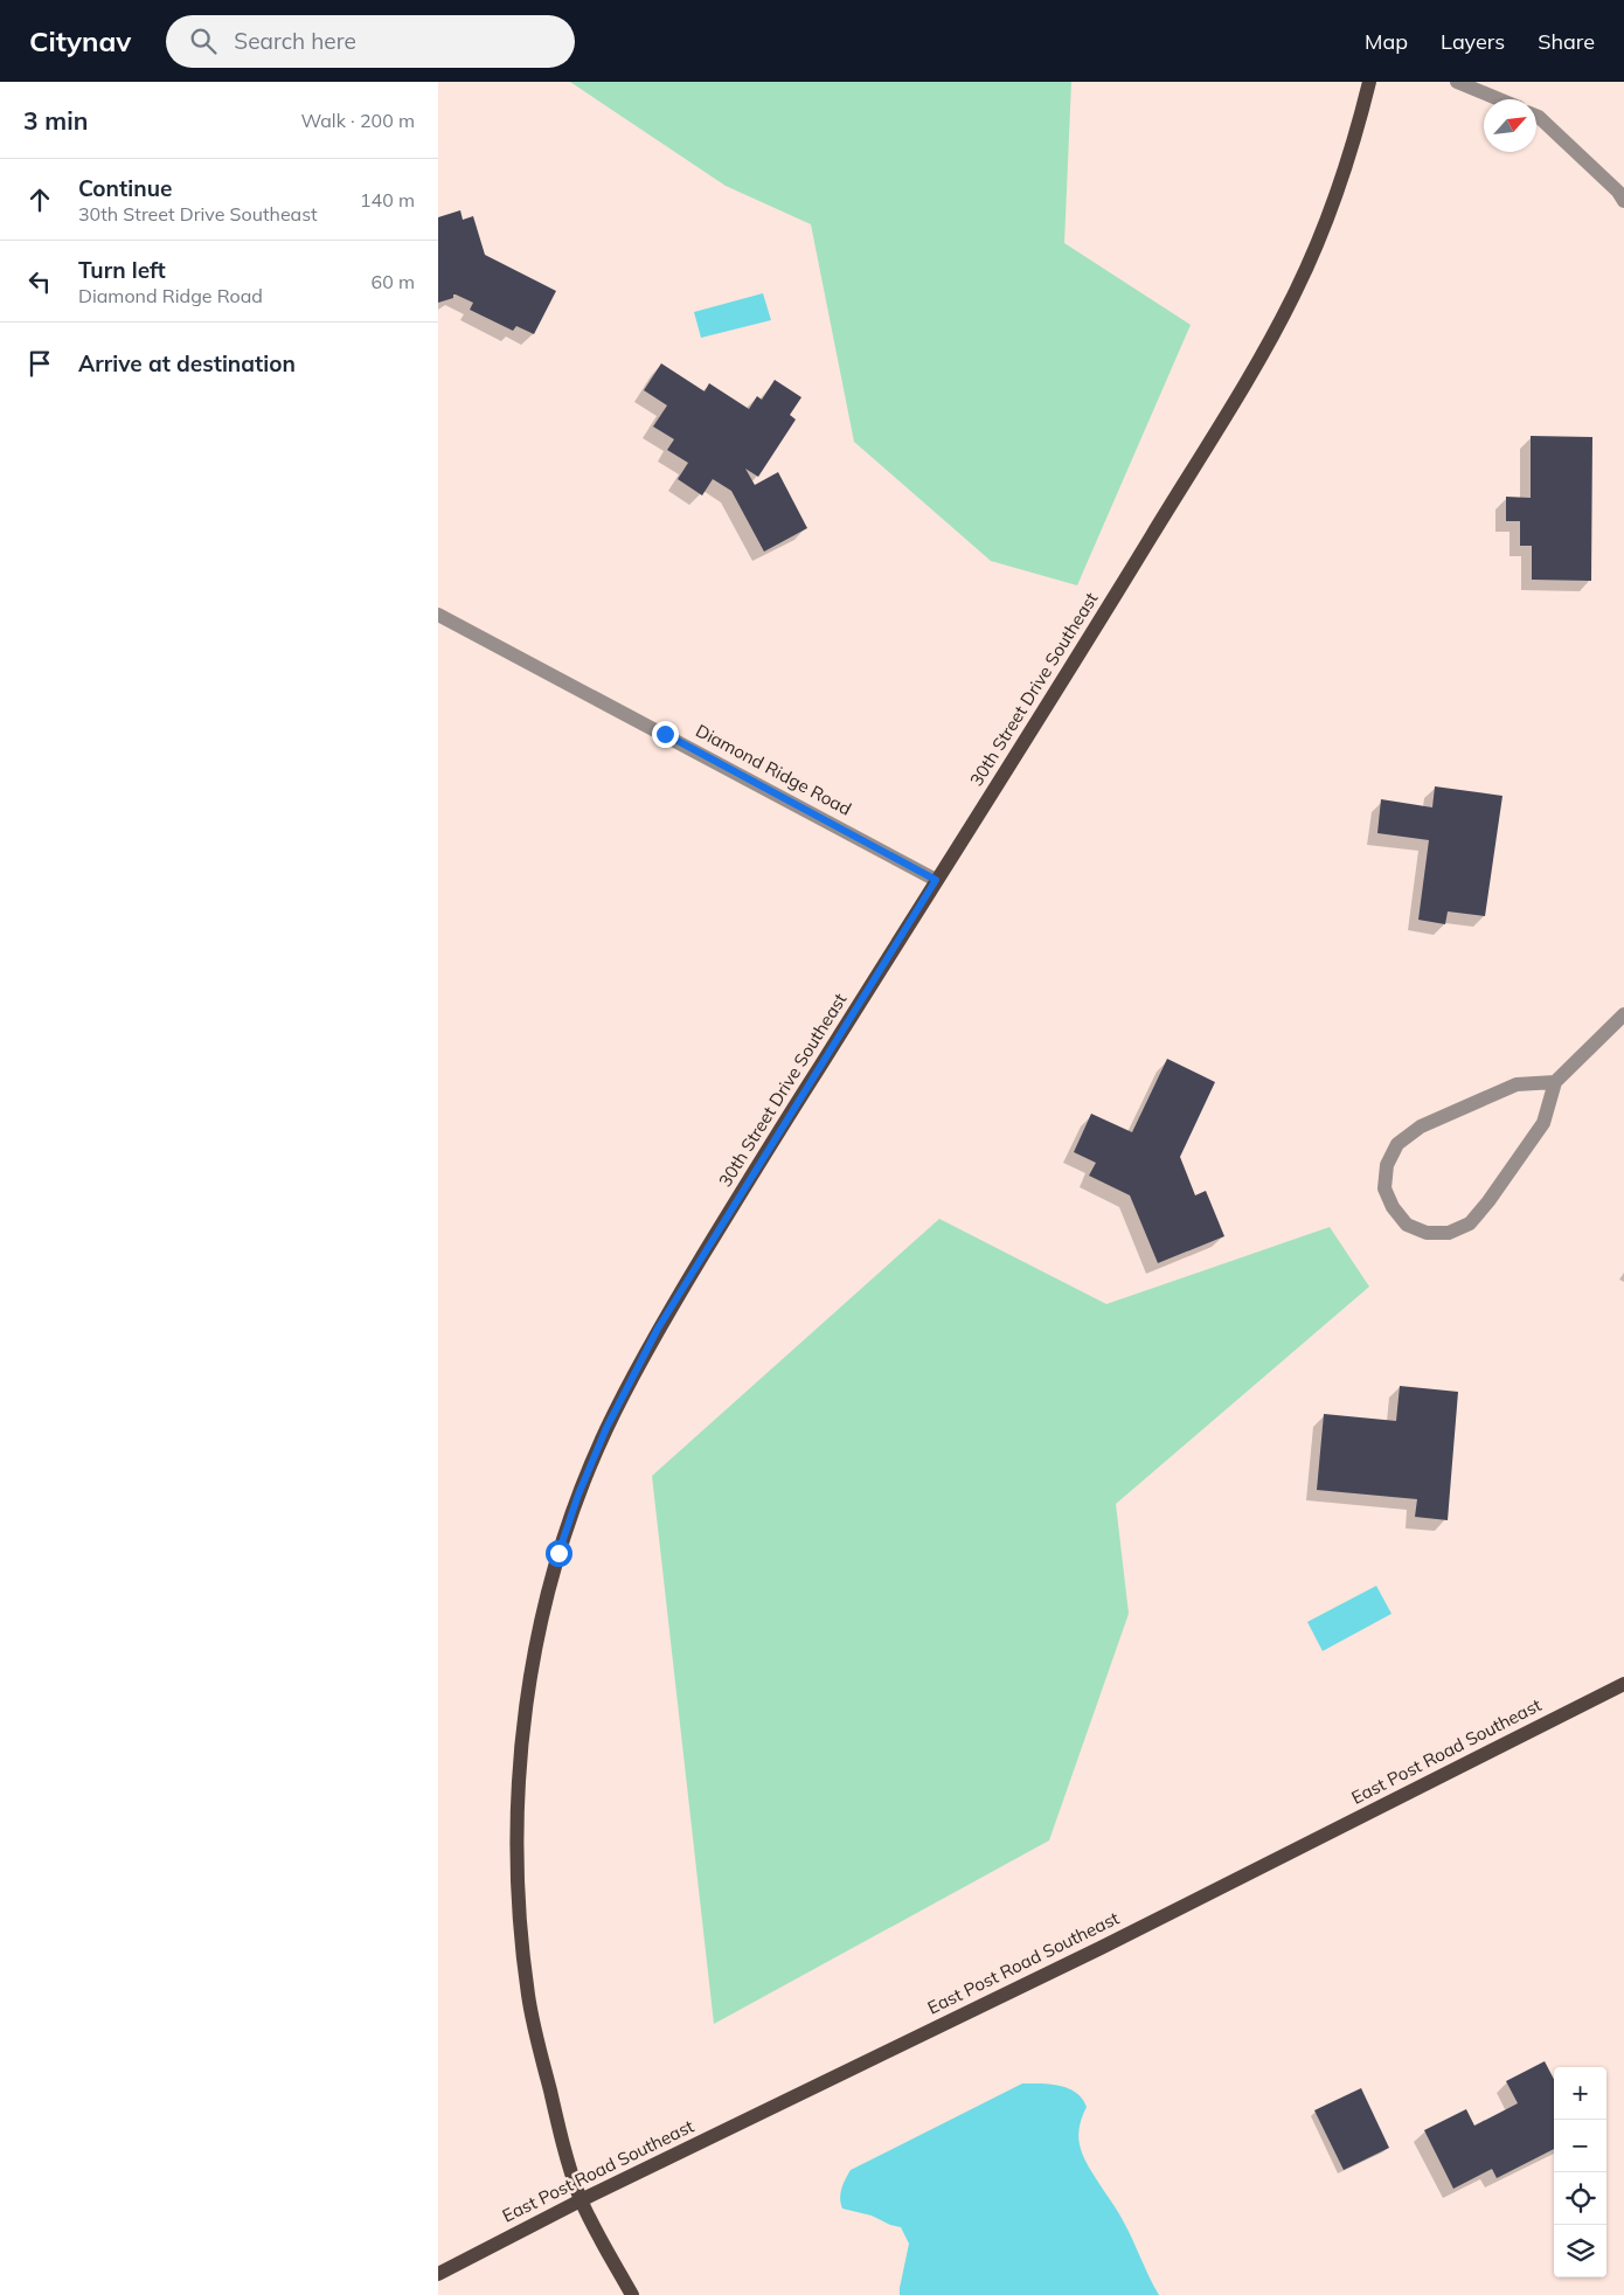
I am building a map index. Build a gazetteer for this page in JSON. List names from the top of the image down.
{
  "streets": {
    "main road": ["30th Street Drive Southeast", "East Post Road Southeast"],
    "street": ["Diamond Ridge Road"]
  },
  "crossings": [
    ["30th Street Drive Southeast", "Diamond Ridge Road"],
    ["30th Street Drive Southeast", "East Post Road Southeast"]
  ],
  "north": "top right",
  "page": {
    "header": "Citynav",
    "search": "Search here",
    "nav": ["Map", "Layers", "Share"],
    "heading": ["3 min", "Walk · 200 m"],
    "list": [
      ["Continue", "30th Street Drive Southeast", "140 m"],
      ["Turn left", "Diamond Ridge Road", "60 m"],
      "Arrive at destination"
    ],
    "map_buttons": ["+", "−"]
  }
}
